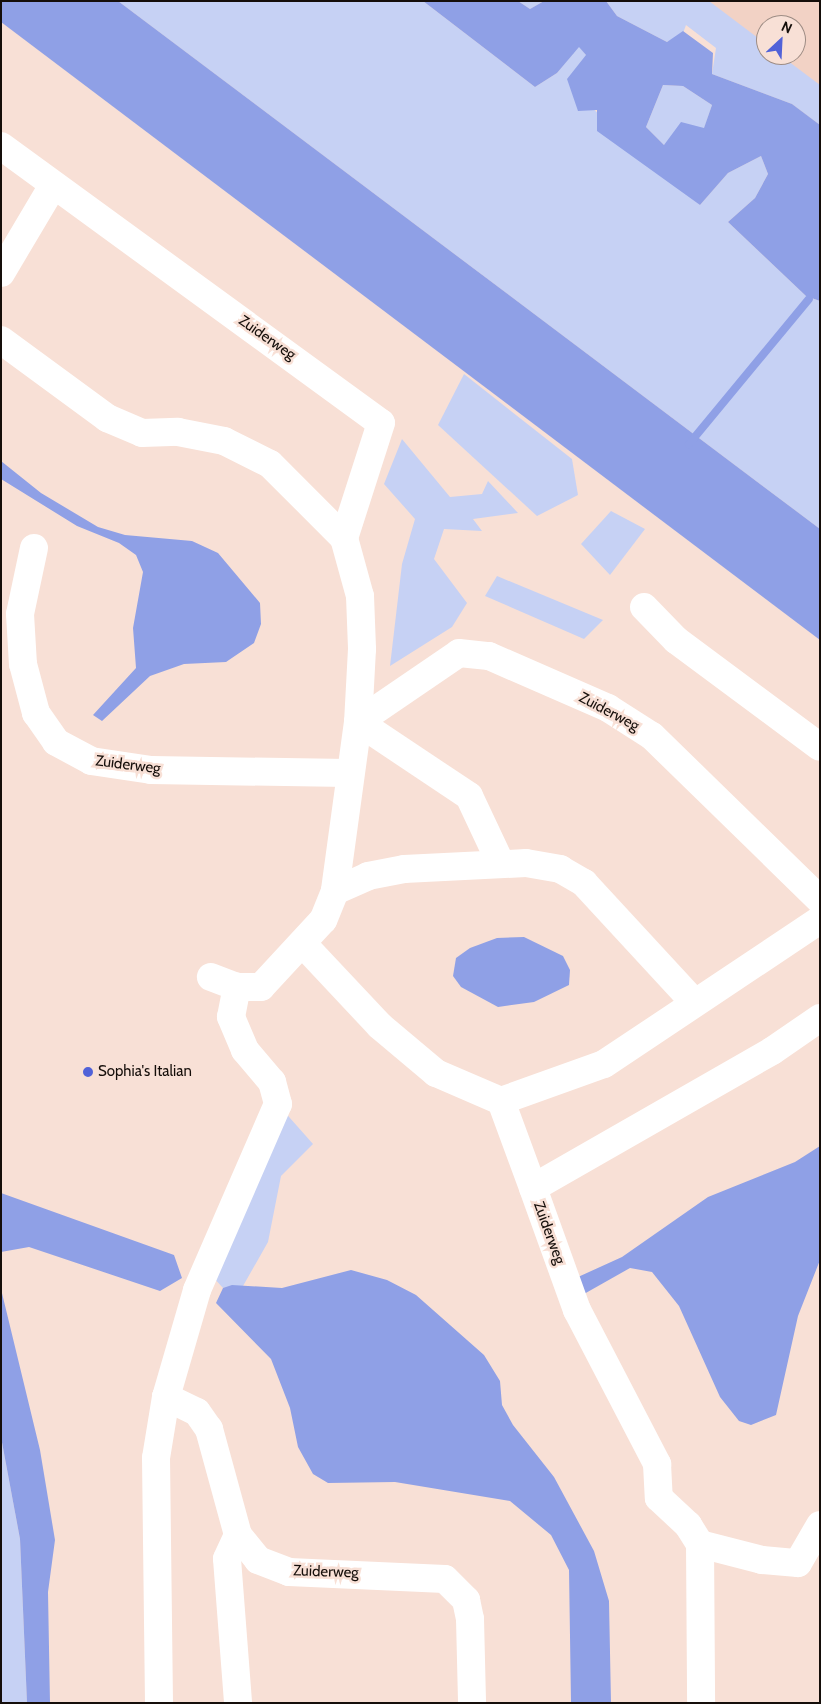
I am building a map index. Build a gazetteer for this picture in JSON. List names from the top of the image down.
{
  "streets": {
    "lane": ["Zuiderweg"]
  },
  "places": ["Sophia's Italian"],
  "north": "top right"
}
